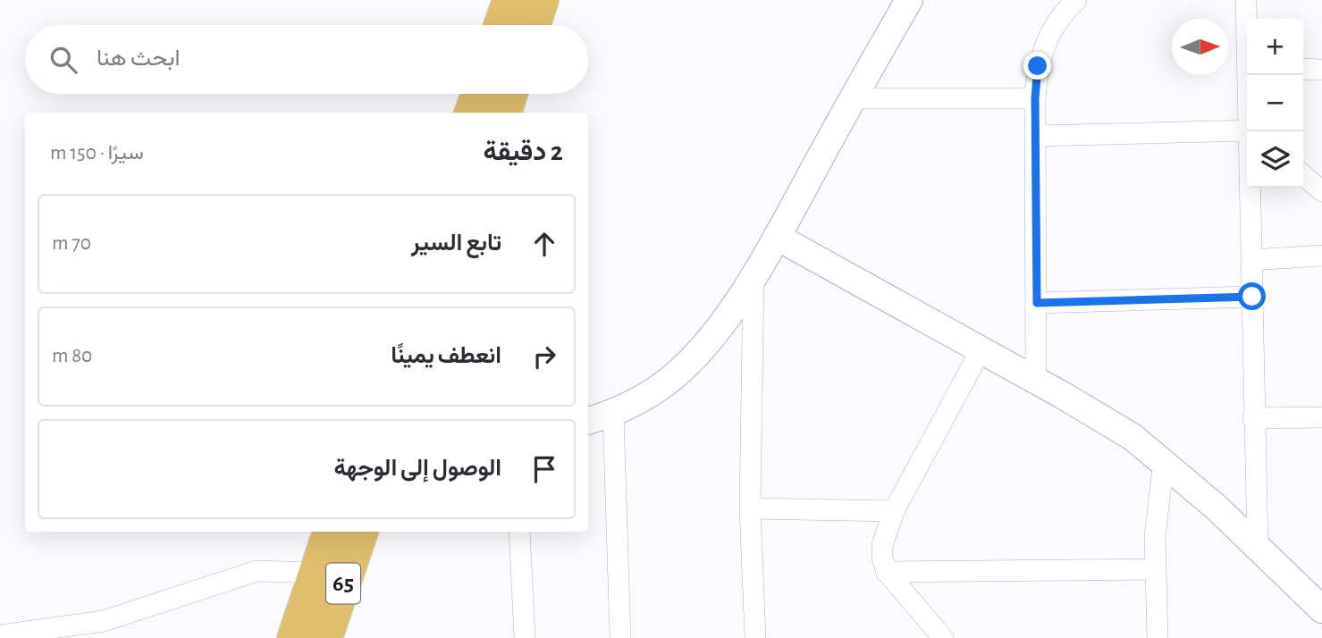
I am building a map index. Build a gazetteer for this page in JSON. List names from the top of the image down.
{
  "streets": {
    "highway": ["65"]
  },
  "north": "right",
  "page": {
    "map_buttons": ["+", "−"],
    "search": "ابحث هنا",
    "heading": ["2 دقيقة", "سيرًا · 150 m"],
    "list": [
      ["تابع السير", "70 m"],
      ["انعطف يمينًا", "80 m"],
      "الوصول إلى الوجهة"
    ]
  }
}
